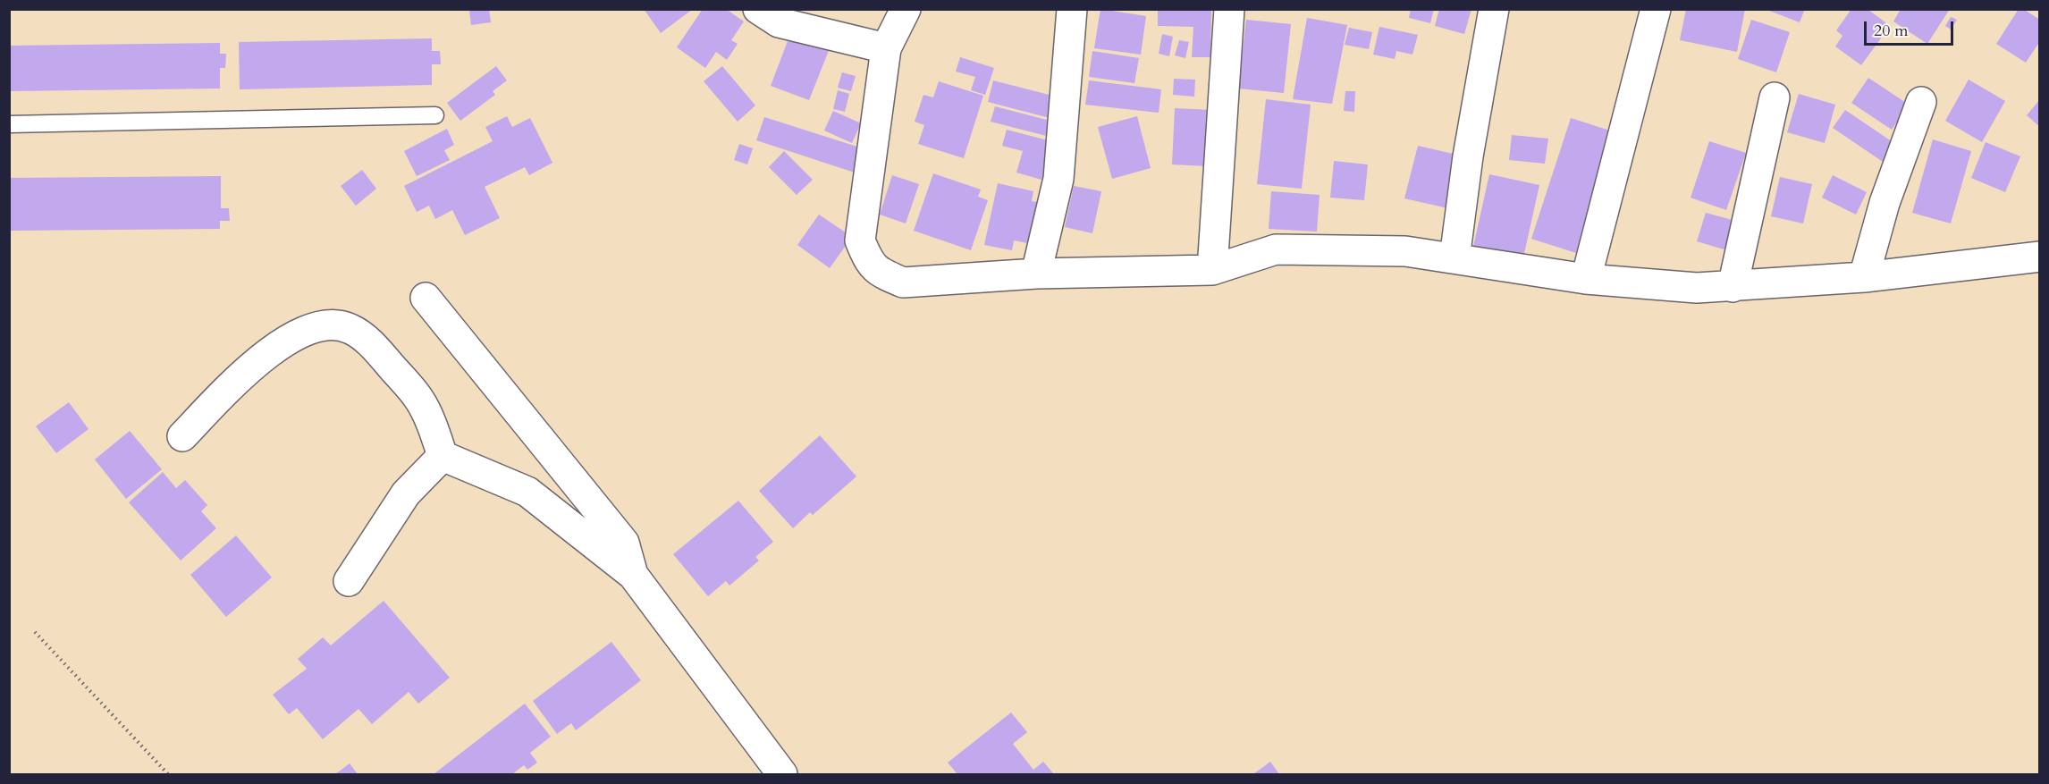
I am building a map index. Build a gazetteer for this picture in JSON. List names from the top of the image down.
{
  "scale_bar": "20 m"
}
